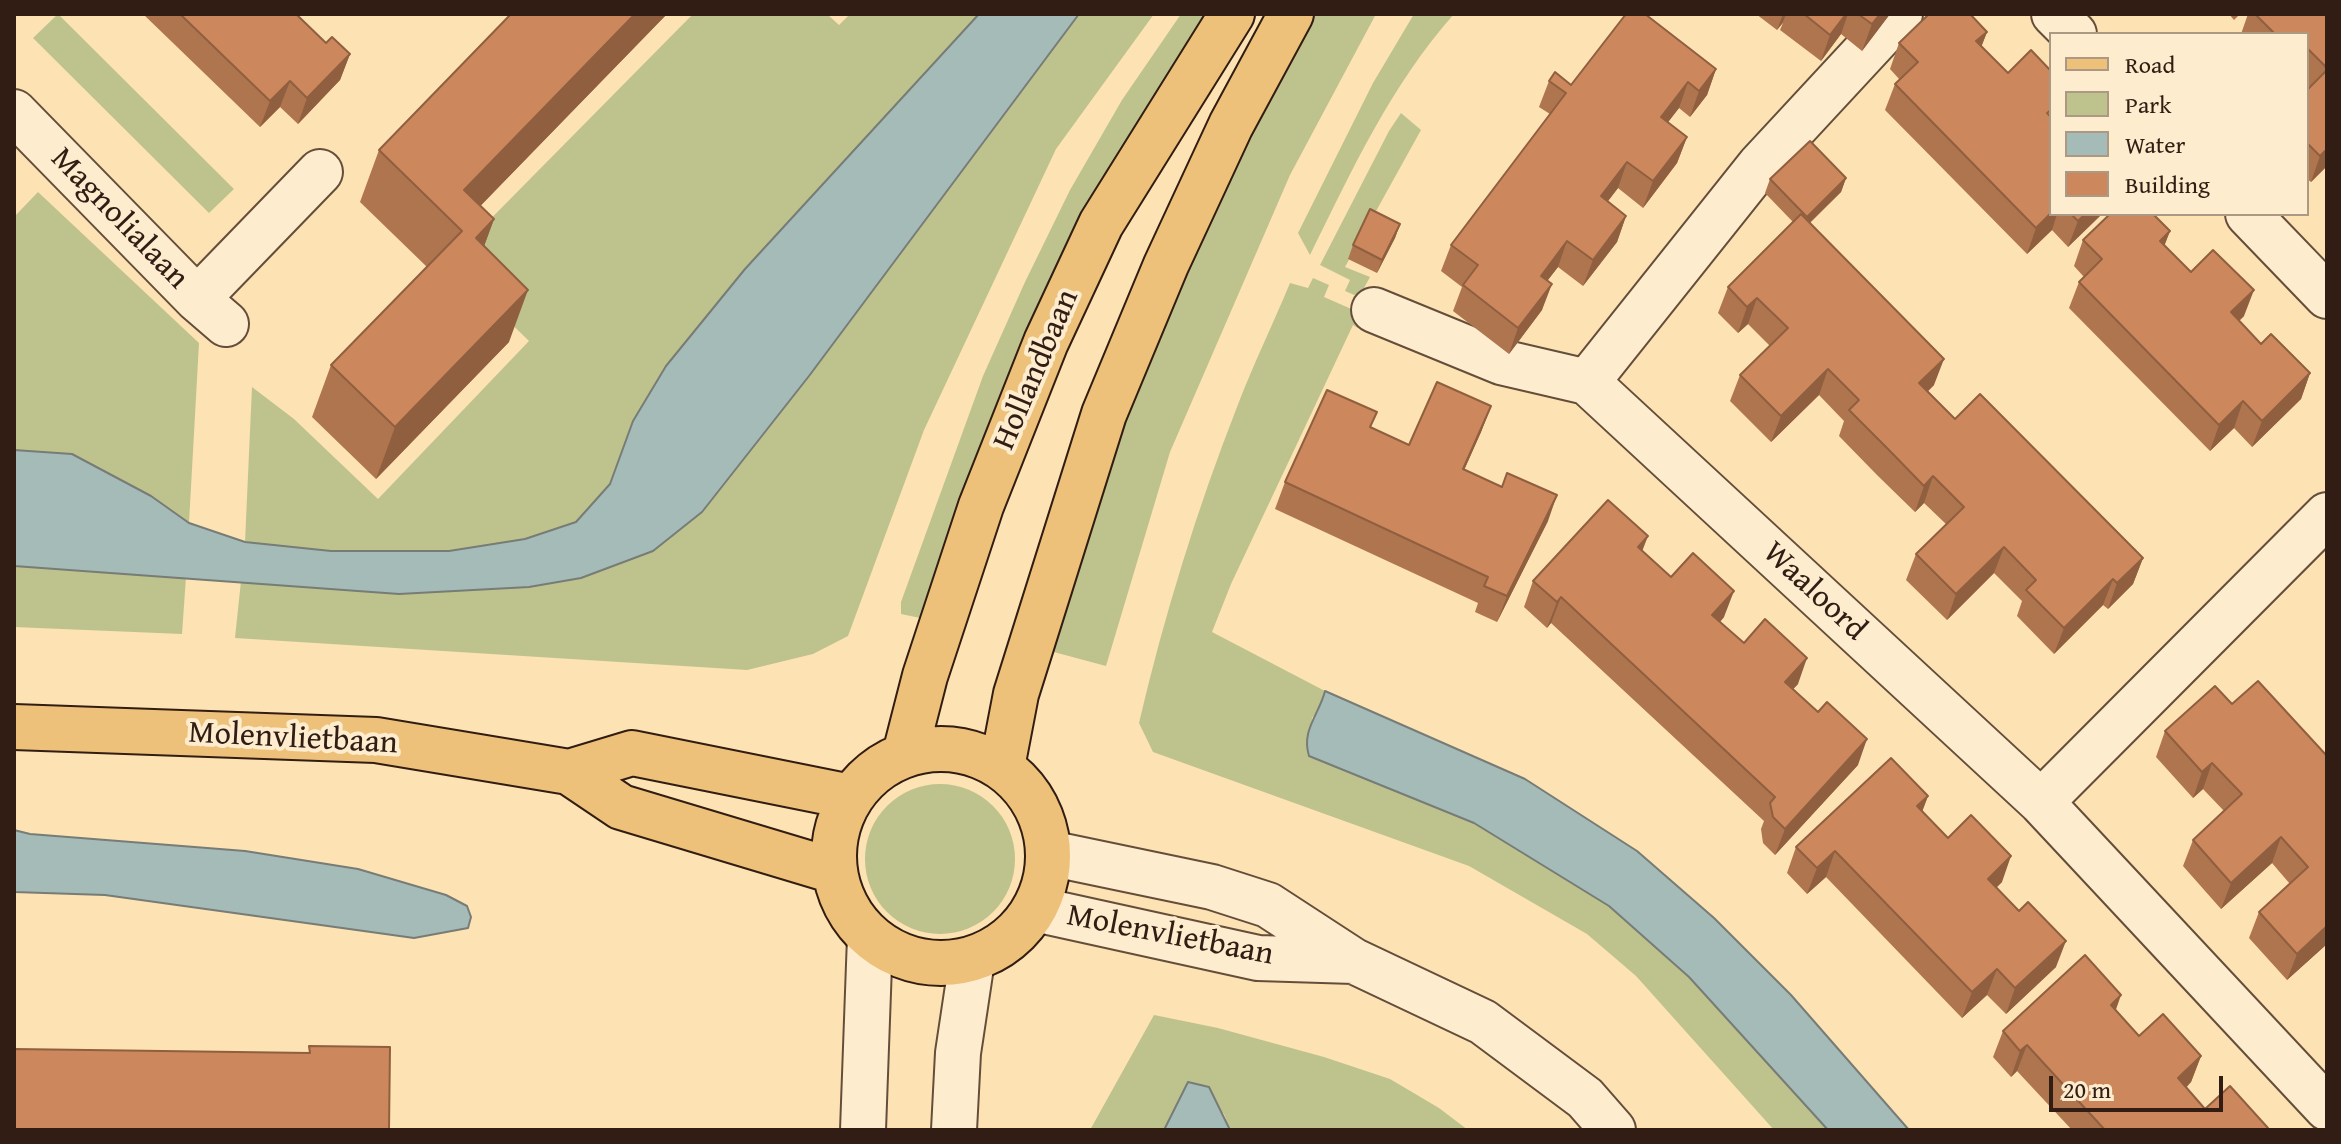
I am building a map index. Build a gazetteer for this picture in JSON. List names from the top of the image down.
{
  "streets": {
    "main road": ["Hollandbaan", "Molenvlietbaan"],
    "street": ["Magnolialaan", "Waaloord"]
  },
  "crossings": [
    ["Hollandbaan", "Molenvlietbaan"]
  ],
  "legend": [
    "Road",
    "Park",
    "Water",
    "Building"
  ],
  "scale_bar": "20 m"
}
